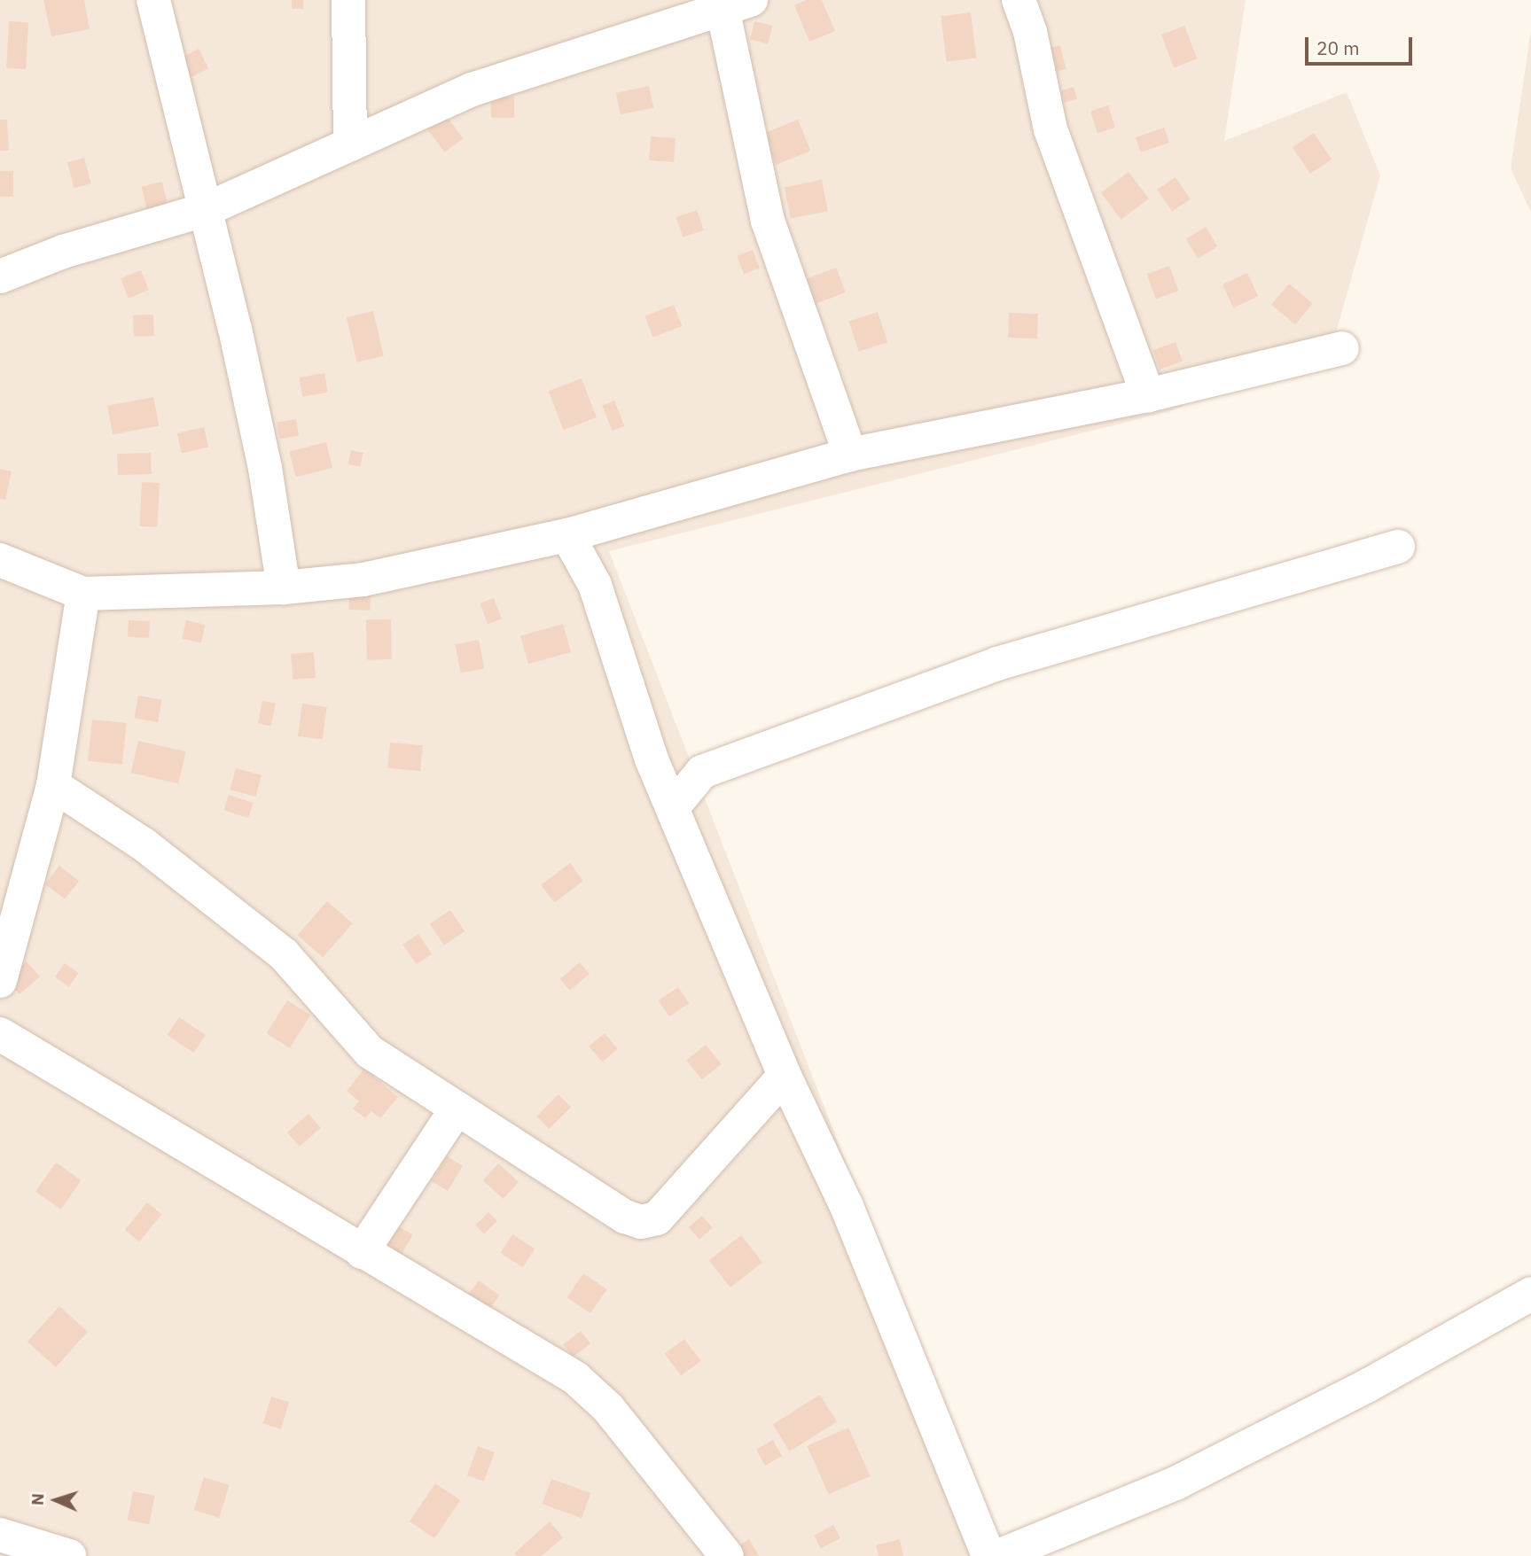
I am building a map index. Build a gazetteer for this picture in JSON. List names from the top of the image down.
{
  "scale_bar": "20 m",
  "north": "left"
}
